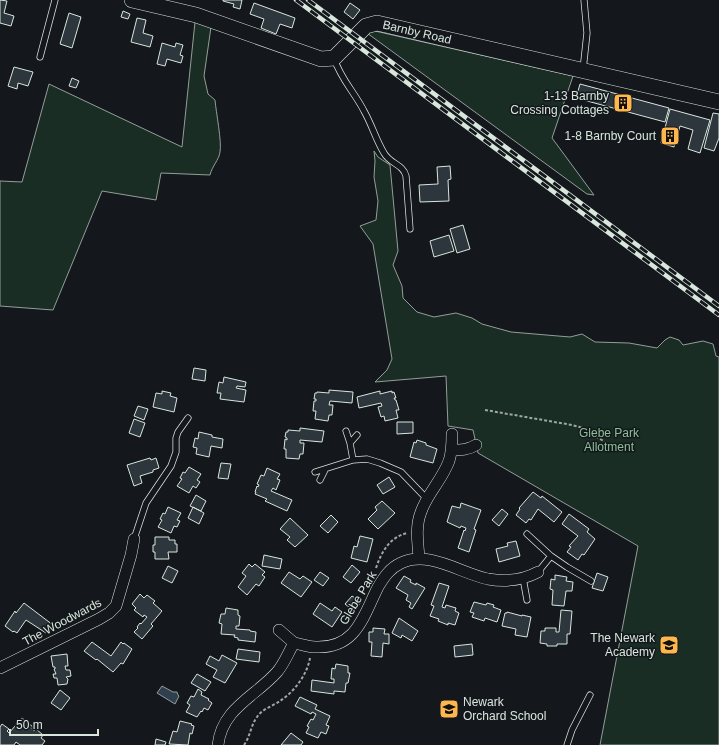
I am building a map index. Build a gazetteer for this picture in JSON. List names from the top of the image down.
{
  "streets": {
    "street": ["Barnby Road", "Glebe Park", "The Woodwards"]
  },
  "parks": ["Glebe Park Allotment"],
  "places": {
    "building": ["1-13 Barnby Crossing Cottages", "1-8 Barnby Court"],
    "school or university": ["The Newark Academy", "Newark Orchard School"]
  },
  "scale_bar": "50 m"
}
